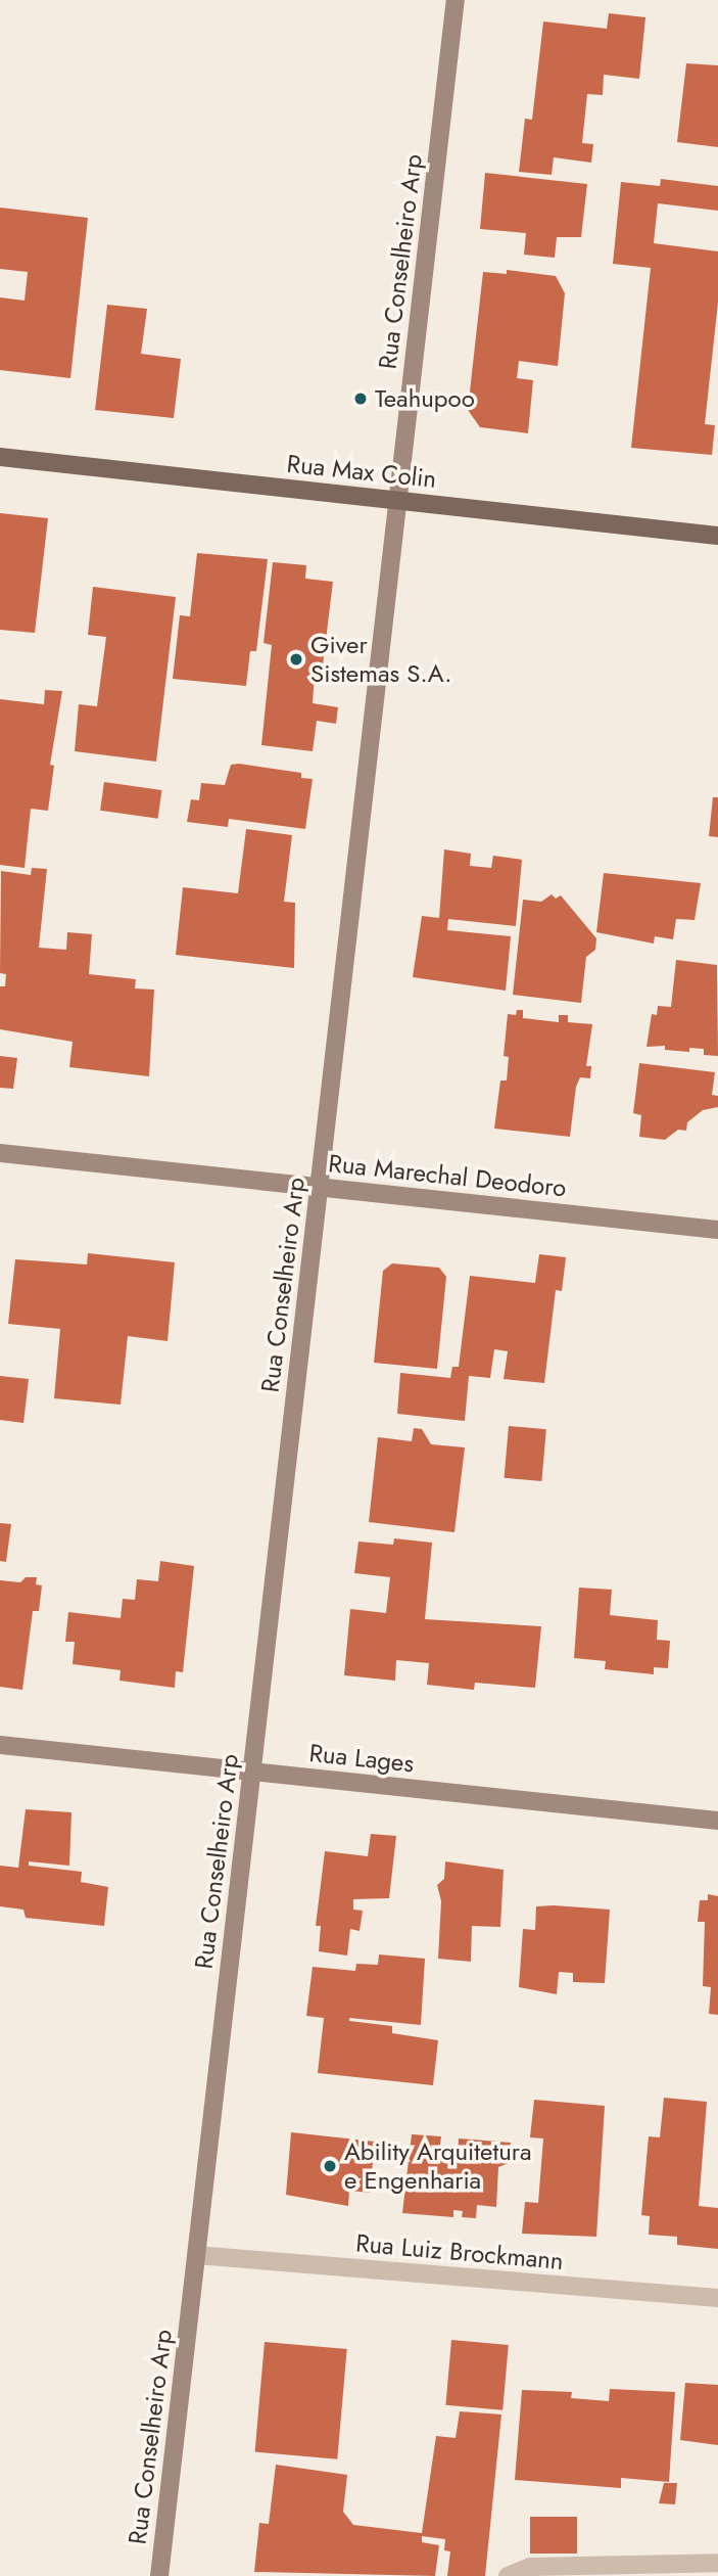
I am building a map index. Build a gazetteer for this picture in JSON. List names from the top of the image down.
{
  "streets": {
    "main road": [
      "Rua Conselheiro Arp",
      "Rua Max Colin",
      "Rua Marechal Deodoro",
      "Rua Lages"
    ],
    "street": ["Rua Luiz Brockmann"]
  },
  "crossings": [
    ["Rua Conselheiro Arp", "Rua Max Colin"],
    ["Rua Conselheiro Arp", "Rua Marechal Deodoro"],
    ["Rua Conselheiro Arp", "Rua Lages"],
    ["Rua Conselheiro Arp", "Rua Luiz Brockmann"]
  ],
  "places": ["Teahupoo", "Giver Sistemas S.A.", "Ability Arquitetura e Engenharia"]
}
